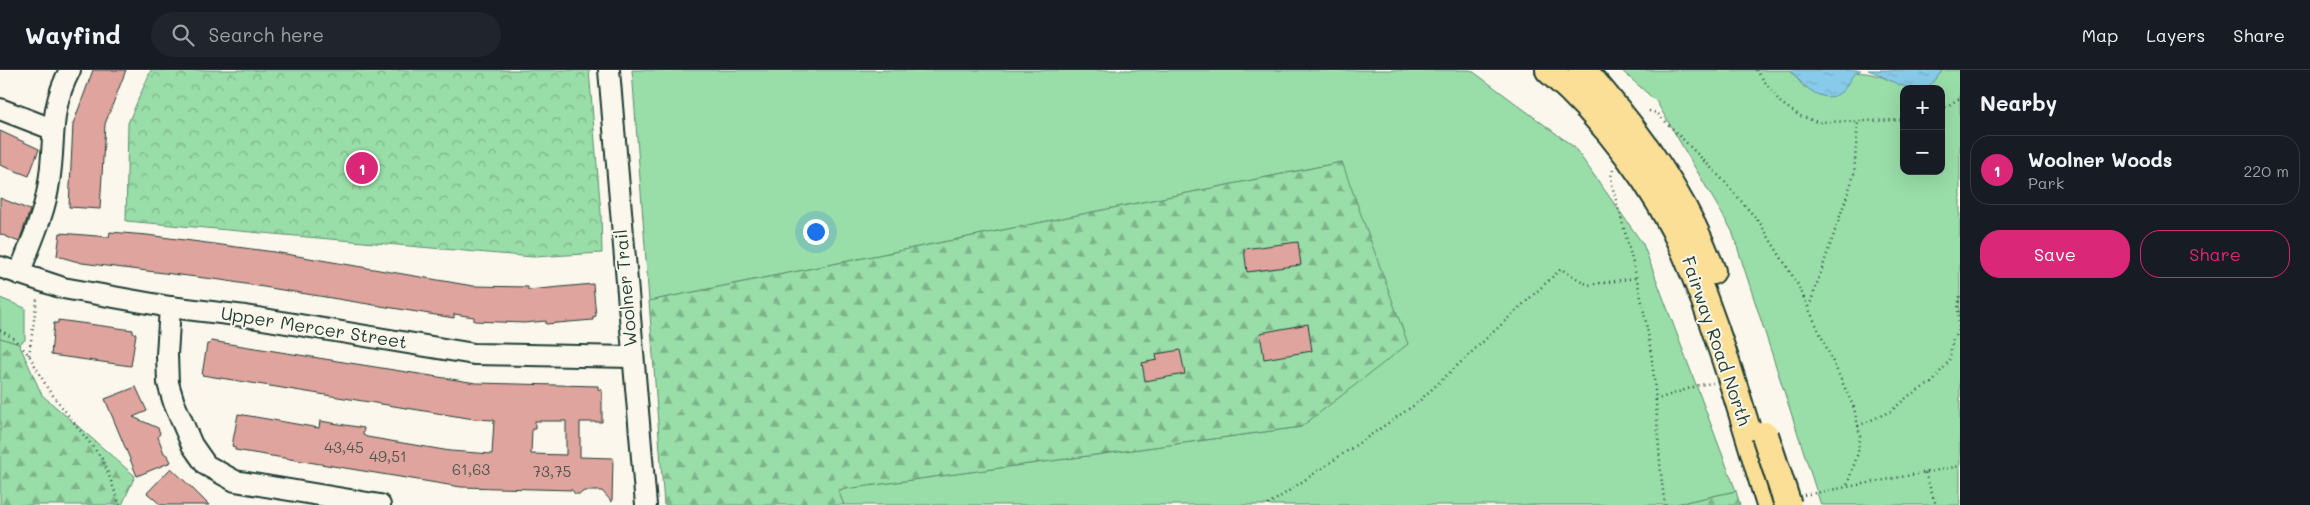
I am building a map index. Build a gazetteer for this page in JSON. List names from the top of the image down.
{
  "streets": {
    "main road": ["Fairway Road North"],
    "street": ["Woolner Trail", "Upper Mercer Street"]
  },
  "crossings": [
    ["Woolner Trail", "Upper Mercer Street"]
  ],
  "house_numbers": [
    "43,45",
    "49,51",
    "61,63",
    "73,75"
  ],
  "page": {
    "header": "Wayfind",
    "search": "Search here",
    "nav": ["Map", "Layers", "Share"],
    "heading": "Nearby",
    "map_buttons": ["+", "−"],
    "list": [
      {
        "mark": "1",
        "name": "Woolner Woods",
        "note": "Park",
        "value": "220 m"
      }
    ],
    "pins": "1",
    "buttons": ["Save", "Share"]
  }
}
